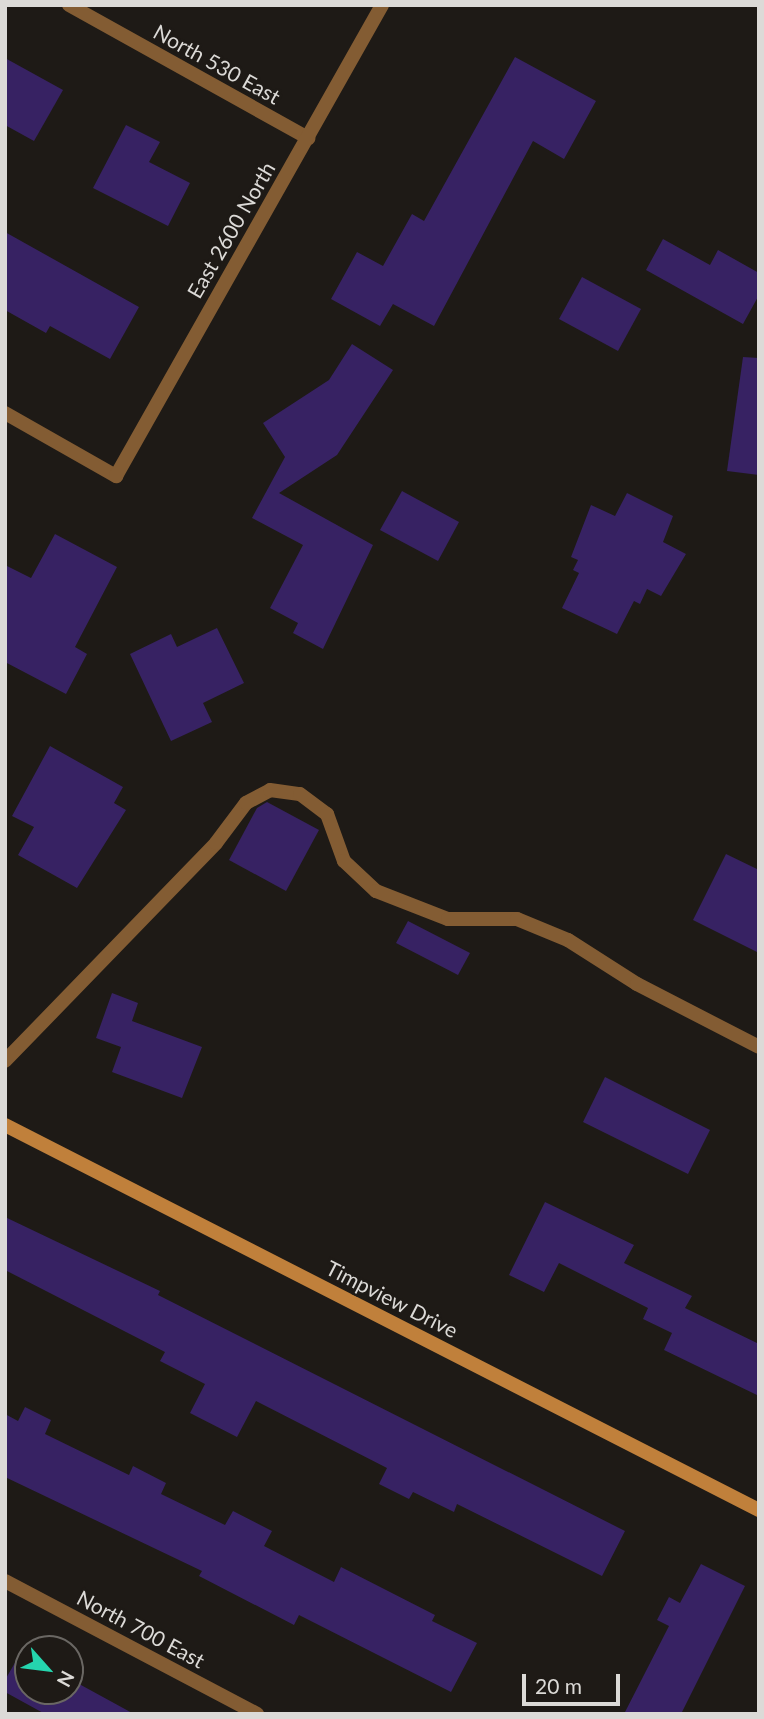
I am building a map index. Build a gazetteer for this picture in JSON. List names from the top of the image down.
{
  "streets": {
    "street": [
      "North 530 East",
      "East 2600 North",
      "Timpview Drive",
      "North 700 East"
    ]
  },
  "crossings": [
    ["North 530 East", "East 2600 North"]
  ],
  "scale_bar": "20 m",
  "north": "bottom right"
}
